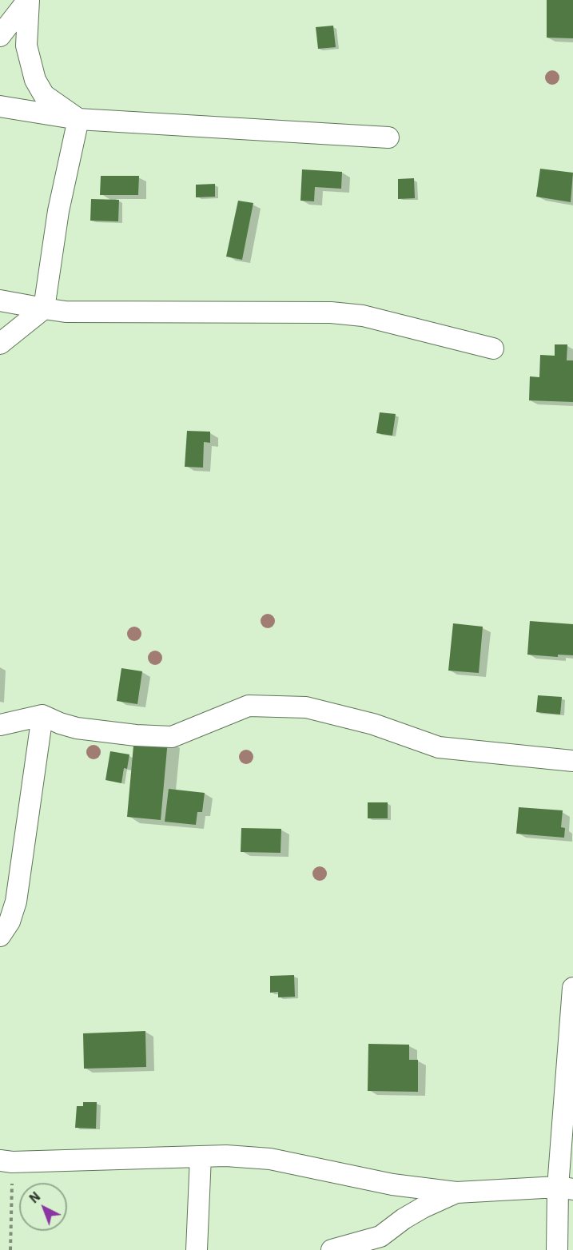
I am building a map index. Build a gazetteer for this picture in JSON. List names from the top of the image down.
{
  "north": "top left"
}
